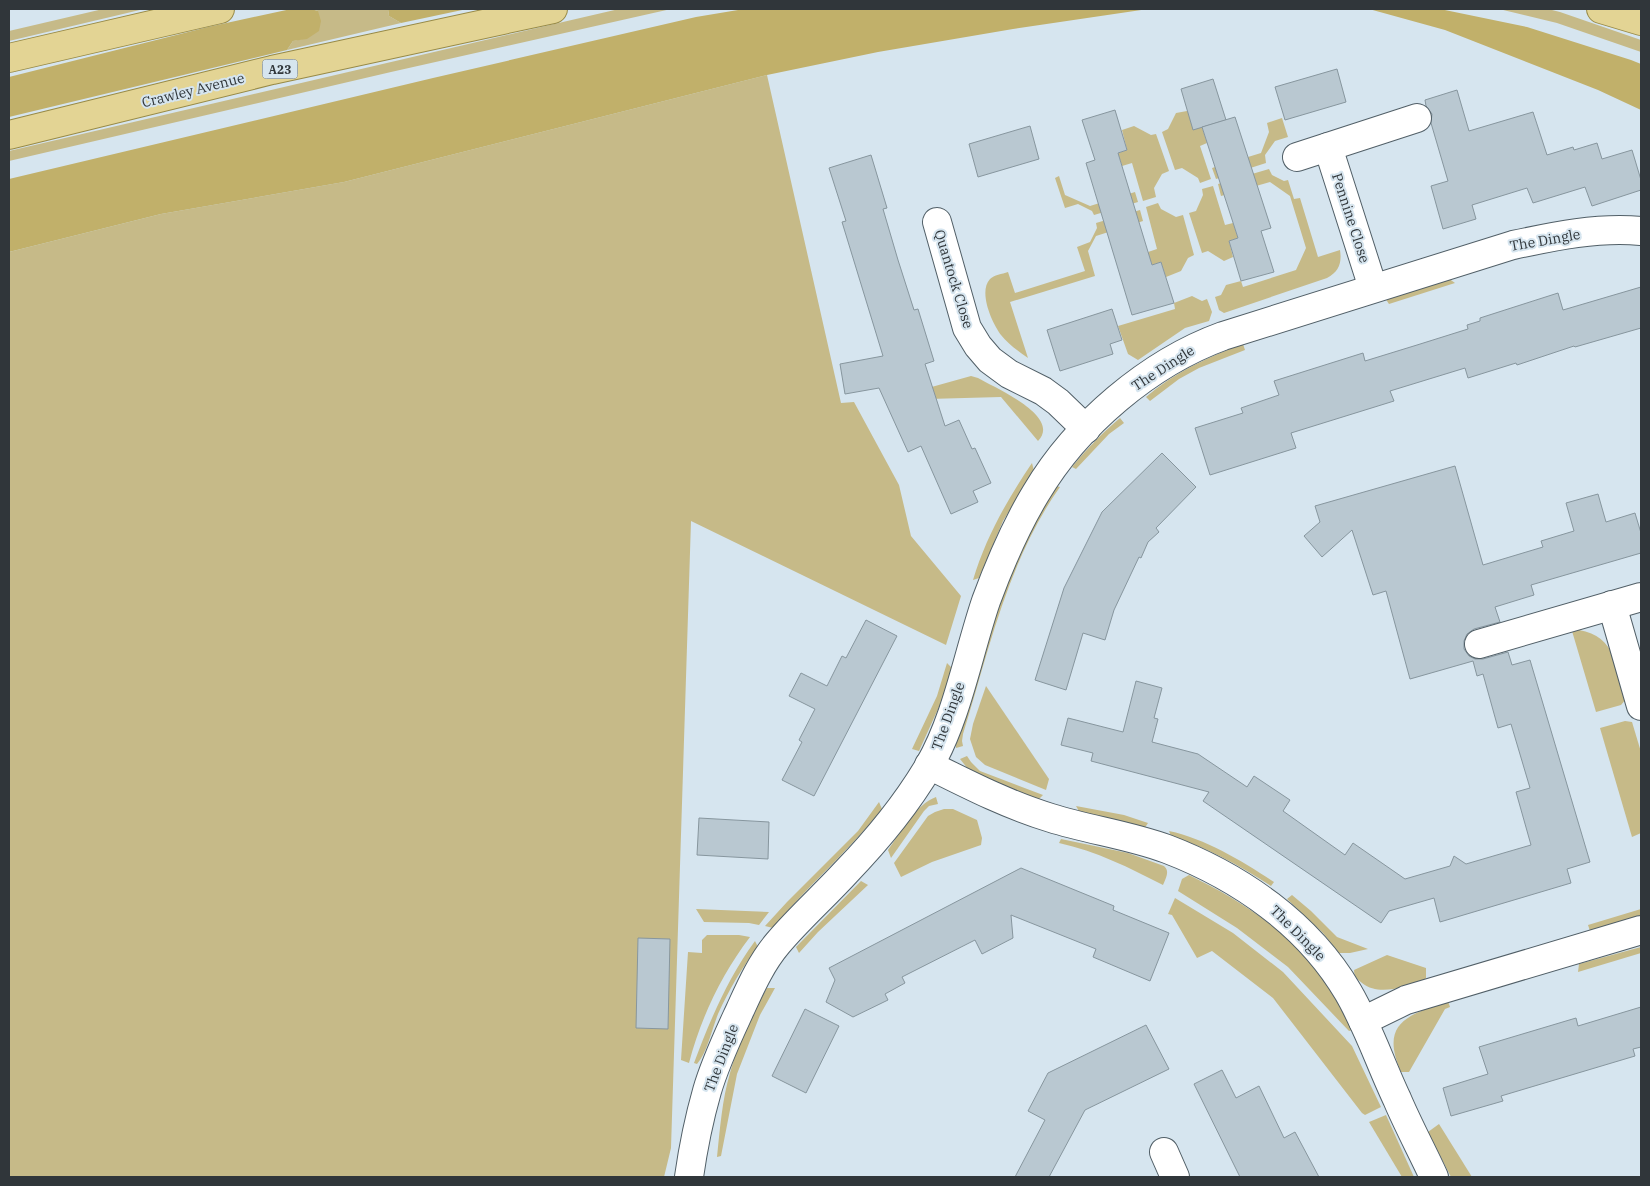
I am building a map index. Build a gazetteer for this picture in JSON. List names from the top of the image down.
{
  "streets": {
    "main road": ["A23", "Crawley Avenue"],
    "street": ["Pennine Close", "The Dingle", "Quantock Close"]
  },
  "crossings": [
    ["Pennine Close", "The Dingle"],
    ["The Dingle", "Quantock Close"]
  ]
}
